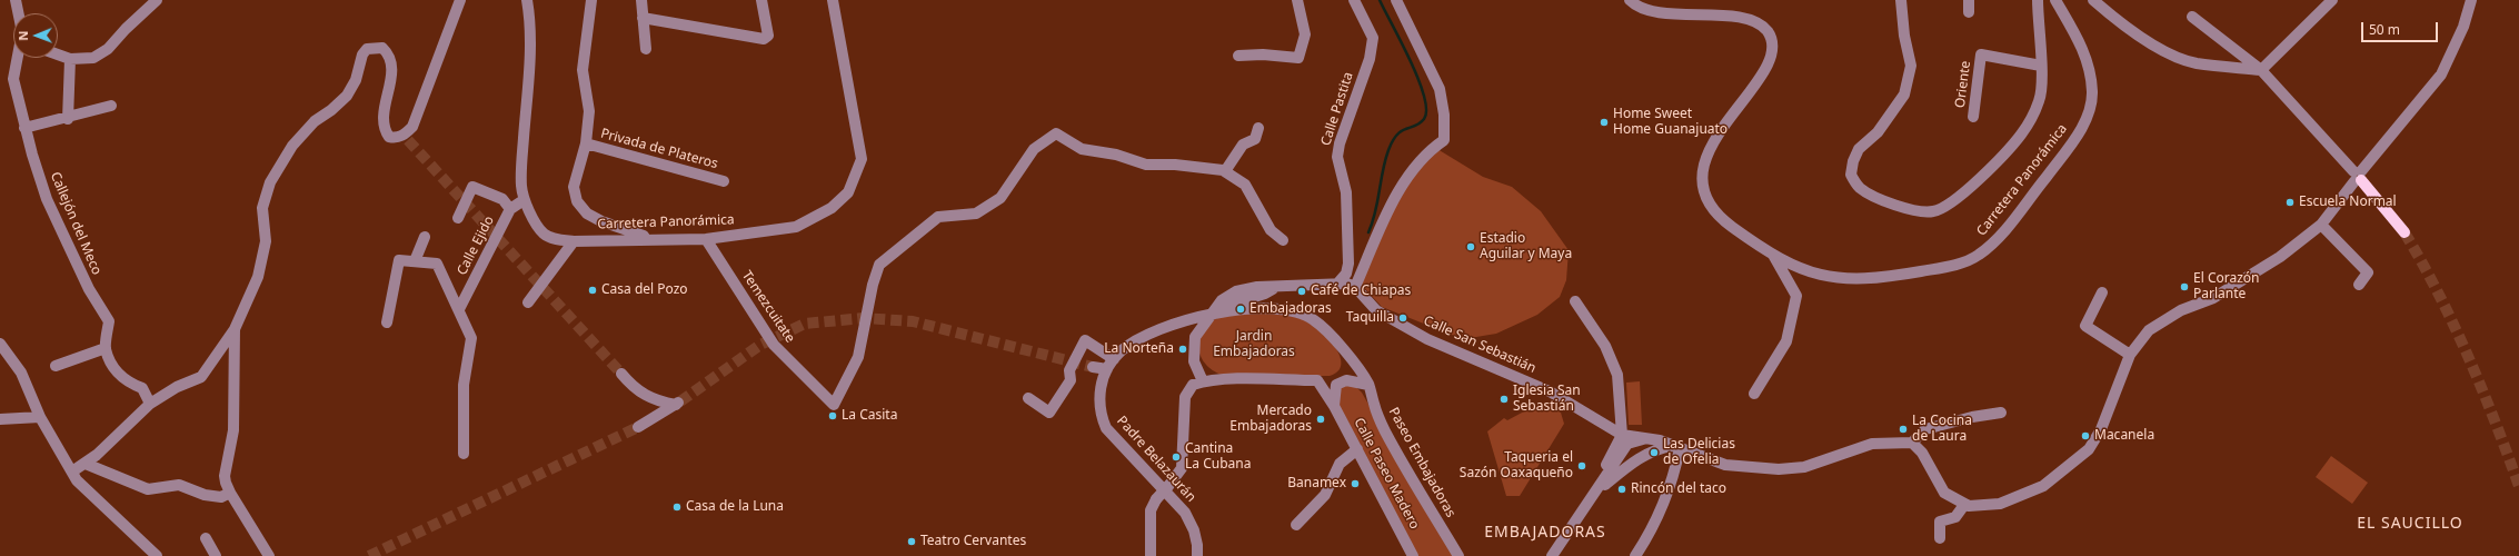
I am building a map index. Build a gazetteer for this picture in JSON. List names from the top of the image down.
{
  "streets": {
    "street": [
      "Oriente",
      "Calle Pastita",
      "Privada de Plateros",
      "Carretera Panorámica",
      "Callejón del Meco",
      "Calle Ejido",
      "Temezcuitate",
      "Calle San Sebastián",
      "Padre Belazaurán",
      "Paseo Embajadoras",
      "Calle Paseo Madero"
    ]
  },
  "crossings": [
    ["Carretera Panorámica", "Calle Ejido"],
    ["Carretera Panorámica", "Temezcuitate"],
    ["Padre Belazaurán", "Paseo Embajadoras"]
  ],
  "districts": ["EL SAUCILLO", "EMBAJADORAS"],
  "parks": ["Jardin Embajadoras"],
  "places": [
    "Home Sweet Home Guanajuato",
    "Escuela Normal",
    "Estadio Aguilar y Maya",
    "El Corazón Parlante",
    "Casa del Pozo",
    "Café de Chiapas",
    "Embajadoras",
    "Taquilla",
    "La Norteña",
    "Iglesia San Sebastián",
    "La Casita",
    "Mercado Embajadoras",
    "La Cocina de Laura",
    "Macanela",
    "Las Delicias de Ofelia",
    "Cantina La Cubana",
    "Taqueria el Sazón Oaxaqueño",
    "Banamex",
    "Rincón del taco",
    "Casa de la Luna",
    "Teatro Cervantes"
  ],
  "scale_bar": "50 m",
  "north": "left"
}
